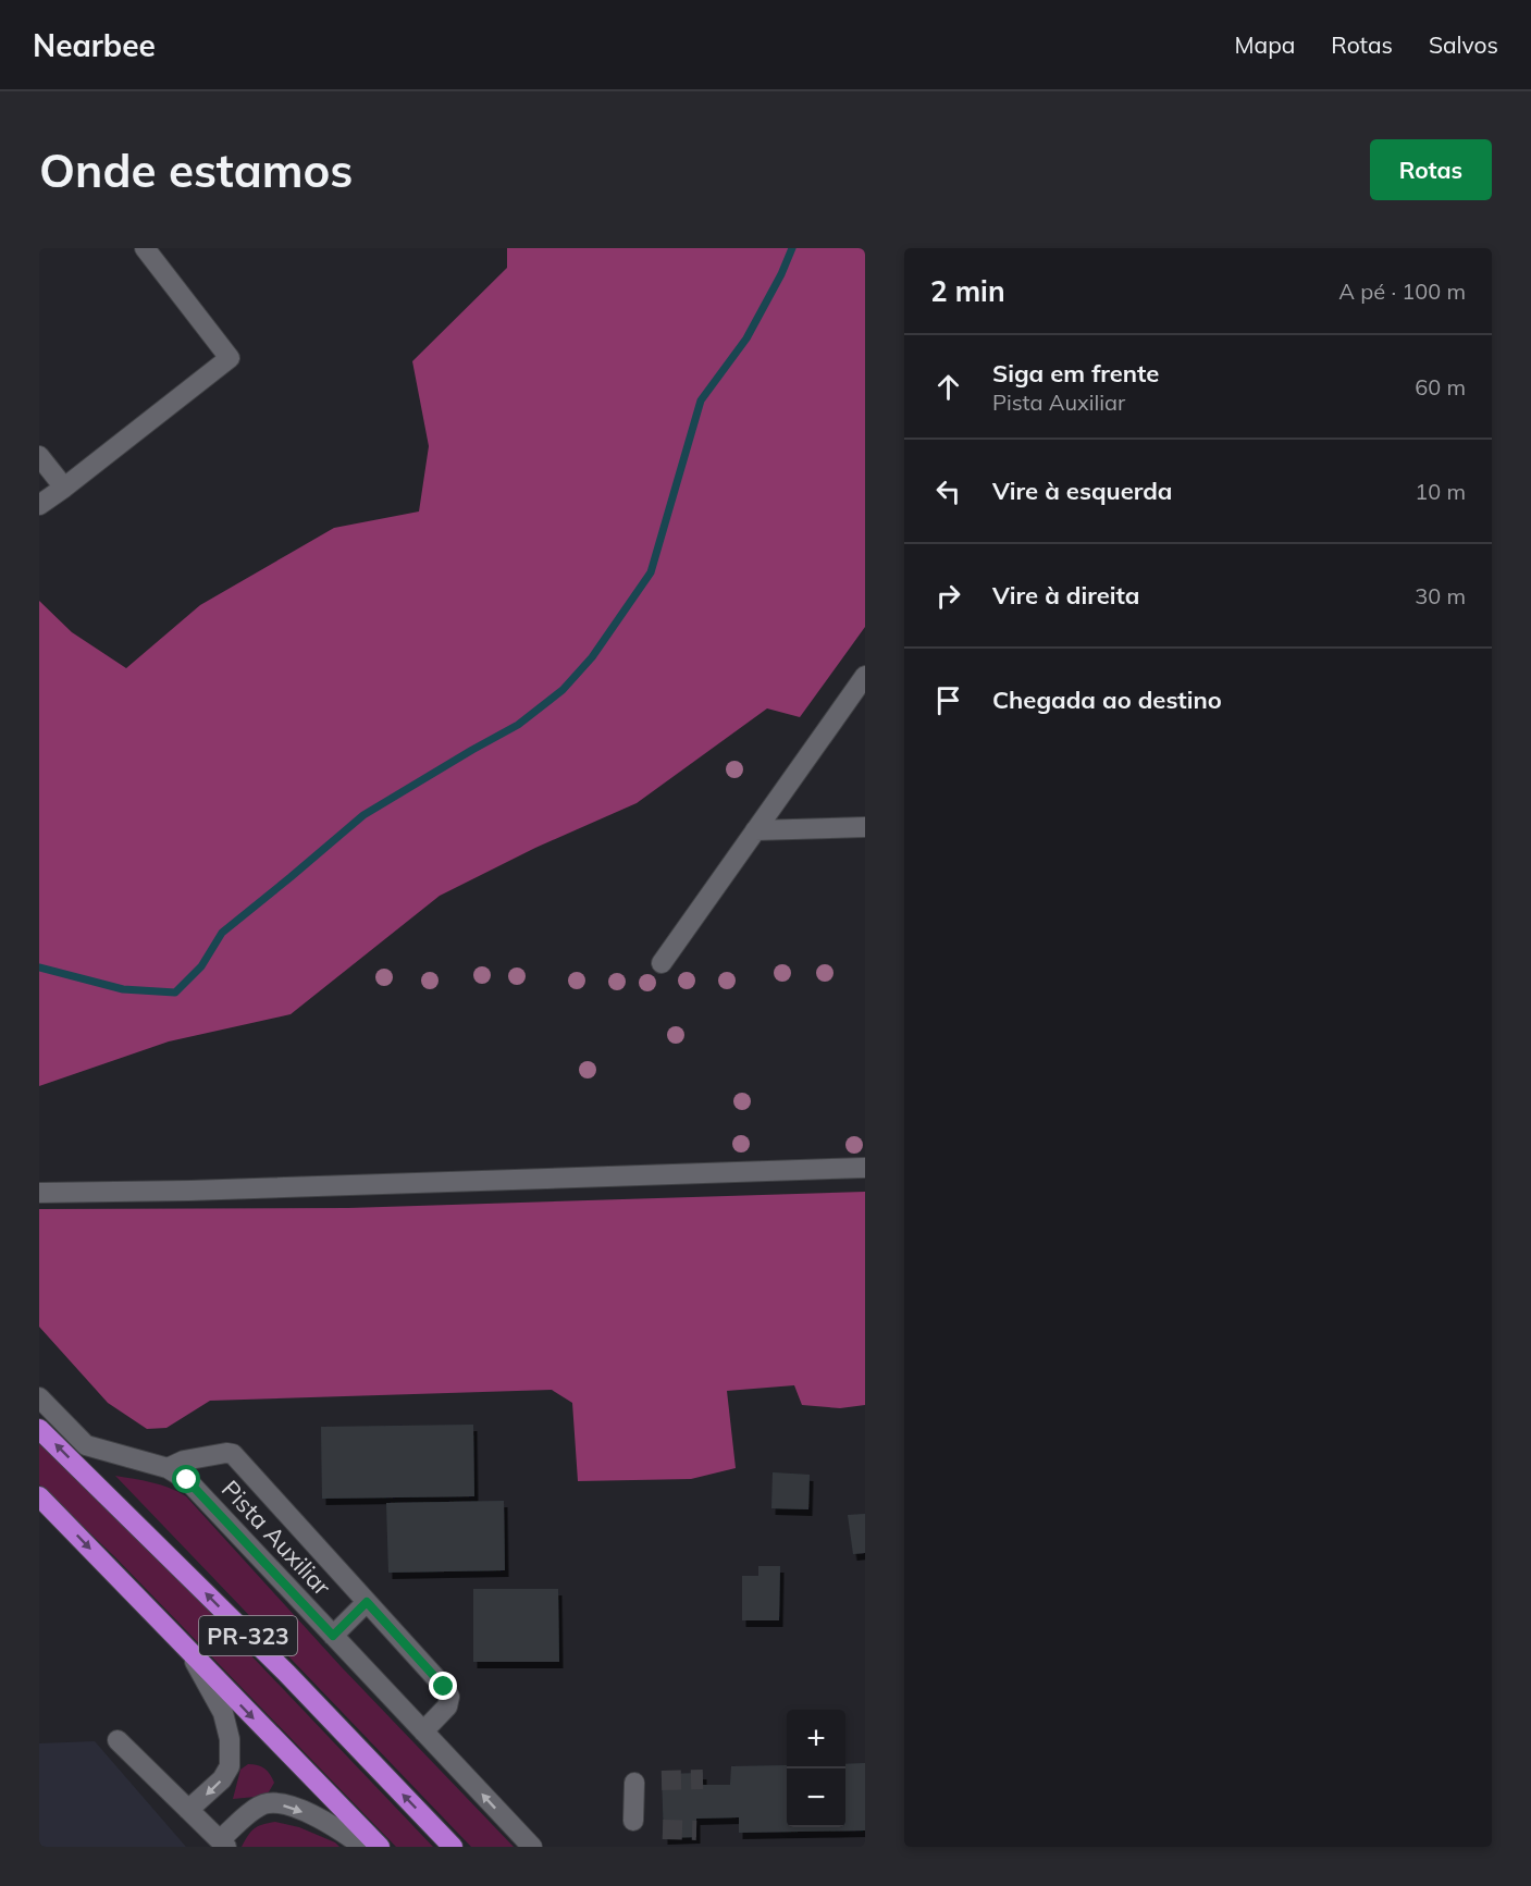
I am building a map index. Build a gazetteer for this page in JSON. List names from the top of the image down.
{
  "streets": {
    "highway": ["PR-323"],
    "street": ["Pista Auxiliar"]
  },
  "page": {
    "header": "Nearbee",
    "nav": ["Mapa", "Rotas", "Salvos"],
    "buttons": "Rotas",
    "title": "Onde estamos",
    "heading": ["2 min", "A pé · 100 m"],
    "list": [
      ["Siga em frente", "Pista Auxiliar", "60 m"],
      ["Vire à esquerda", "10 m"],
      ["Vire à direita", "30 m"],
      "Chegada ao destino"
    ],
    "map_buttons": ["+", "−"]
  }
}
